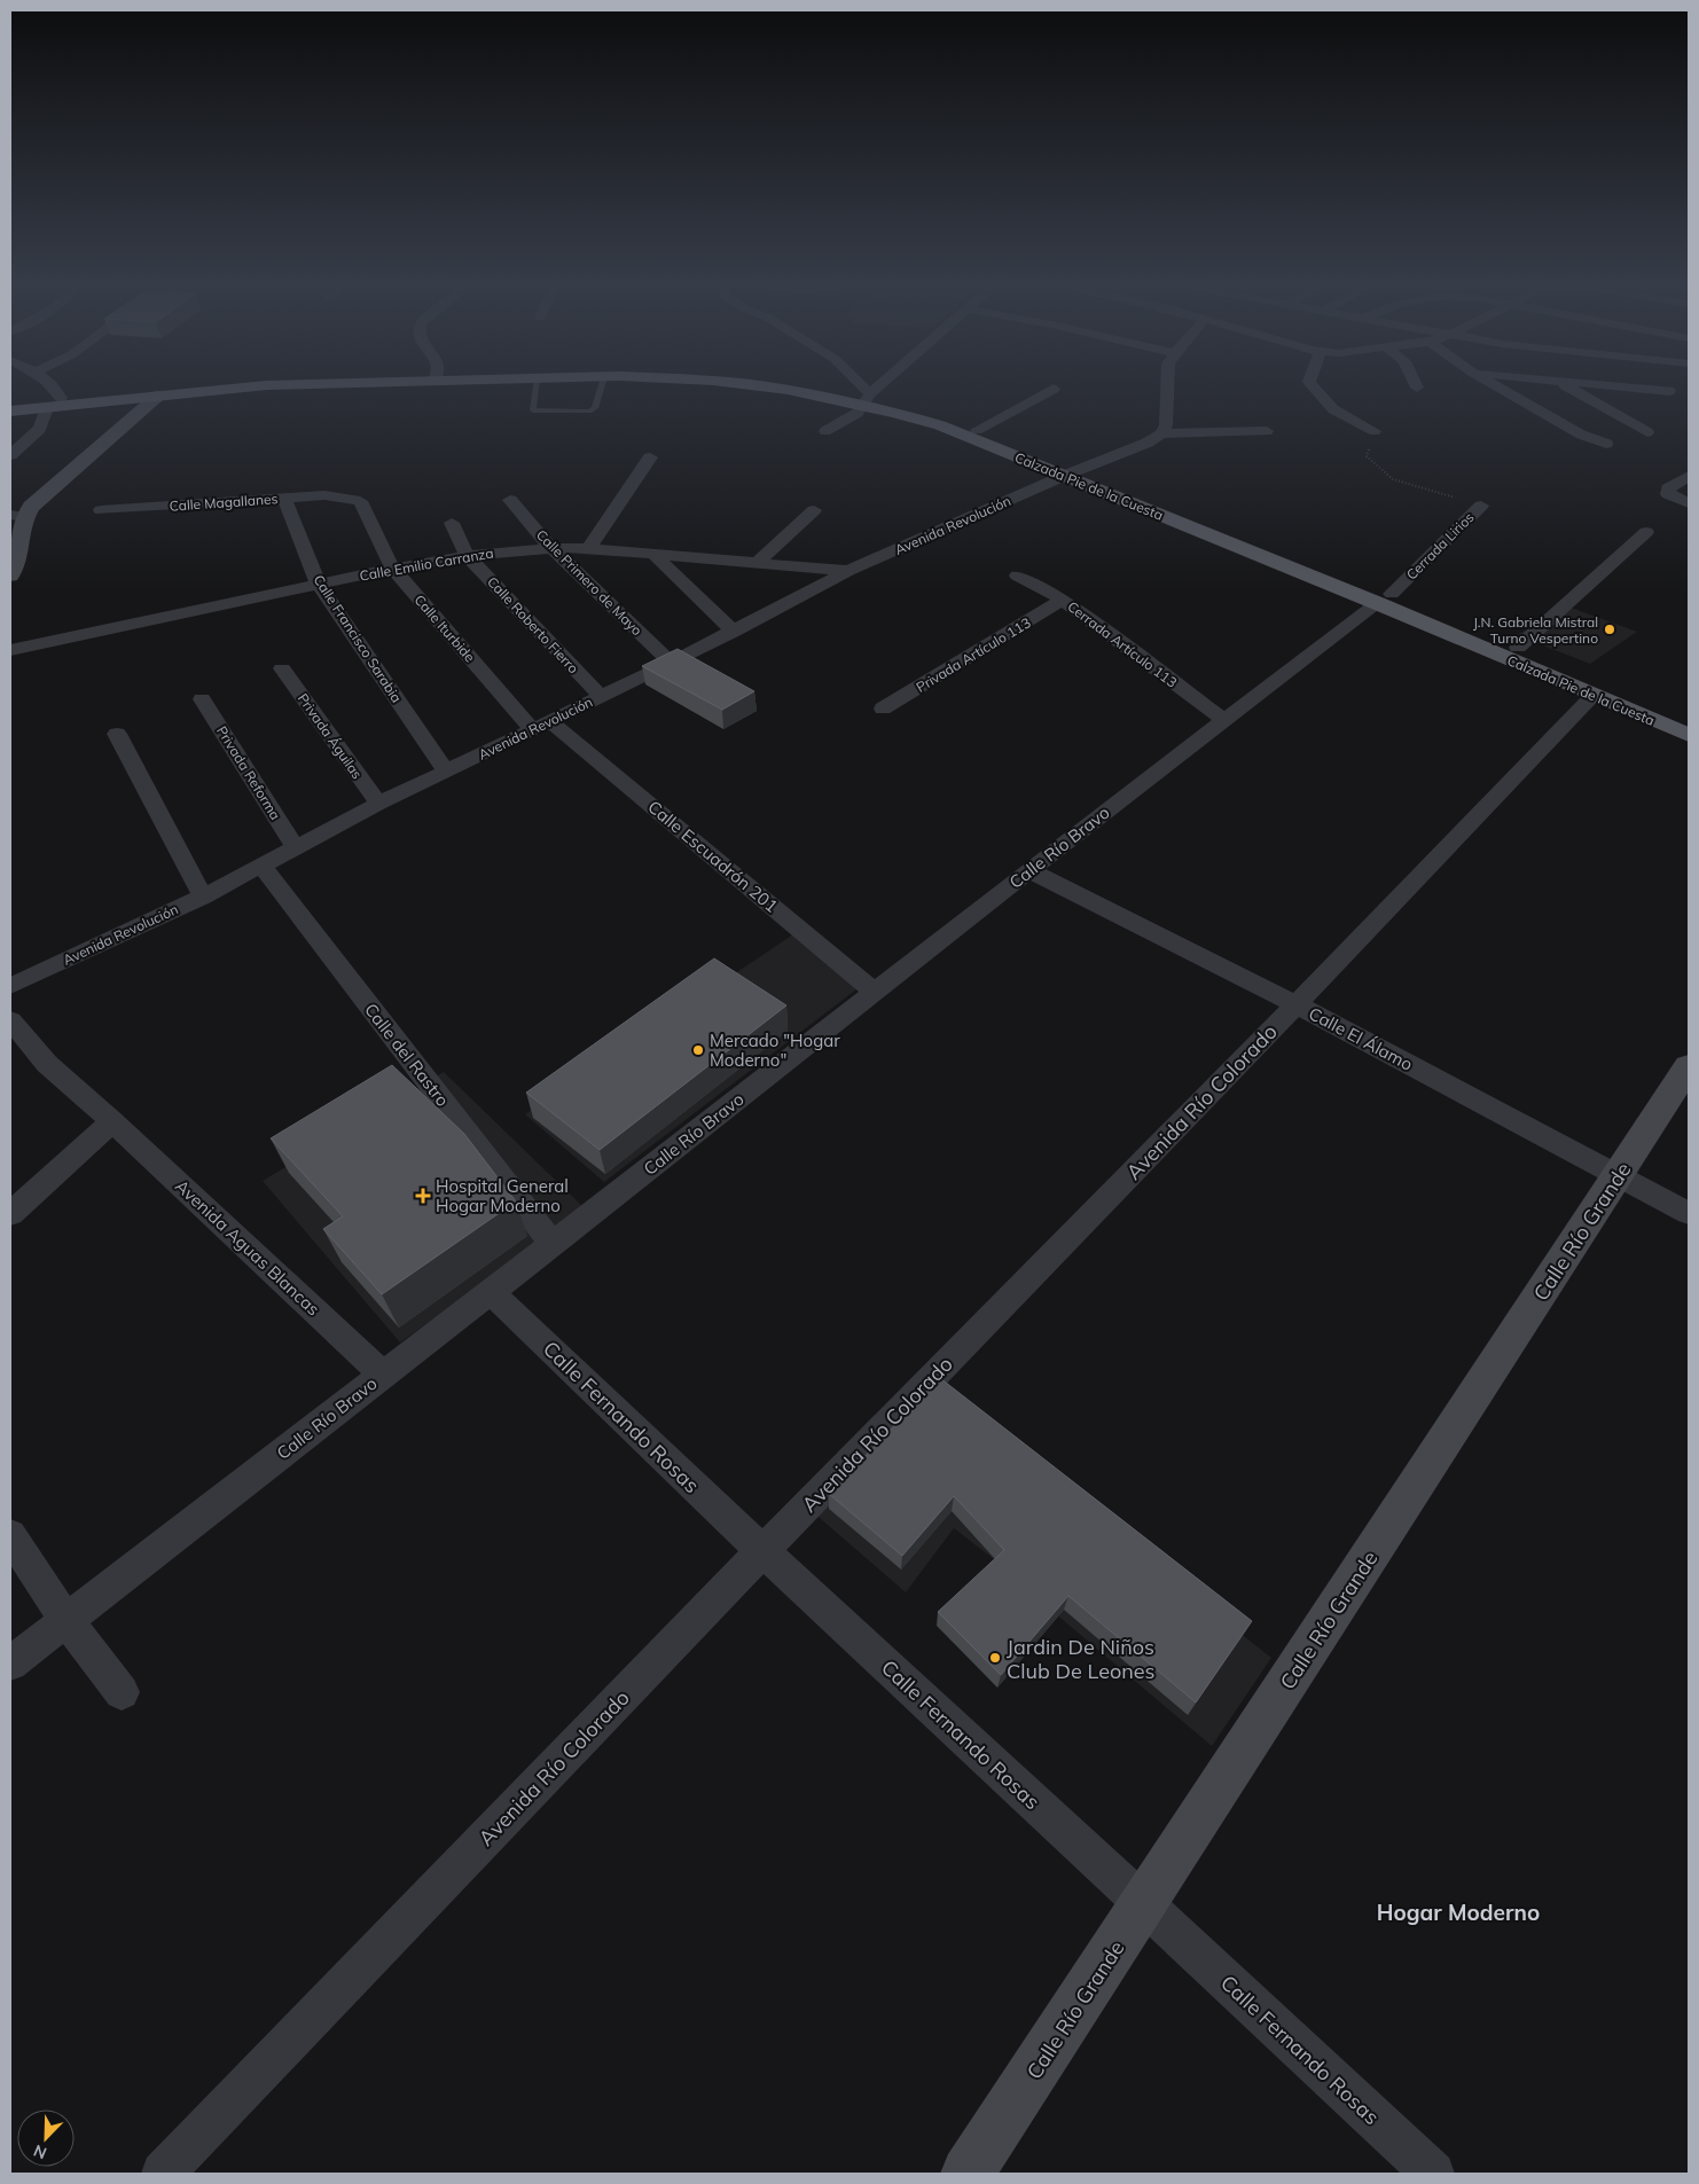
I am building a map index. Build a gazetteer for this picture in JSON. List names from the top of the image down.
{
  "streets": {
    "main road": ["Calzada Pie de la Cuesta"],
    "street": [
      "Calle Magallanes",
      "Avenida Revolución",
      "Cerrada Lirios",
      "Calle Emilio Carranza",
      "Calle Primero de Mayo",
      "Calle Roberto Fierro",
      "Calle Iturbide",
      "Calle Francisco Sarabia",
      "Cerrada Artículo 113",
      "Privada Artículo 113",
      "Privada Águilas",
      "Privada Reforma",
      "Calle Río Bravo",
      "Calle Escuadrón 201",
      "Calle El Álamo",
      "Calle del Rastro",
      "Avenida Río Colorado",
      "Calle Río Grande",
      "Avenida Aguas Blancas",
      "Calle Fernando Rosas"
    ]
  },
  "crossings": [
    ["Calzada Pie de la Cuesta", "Avenida Revolución"],
    ["Calzada Pie de la Cuesta", "Cerrada Lirios"],
    ["Calzada Pie de la Cuesta", "Calle Río Bravo"],
    ["Calzada Pie de la Cuesta", "Avenida Río Colorado"],
    ["Calle Magallanes", "Calle Iturbide"],
    ["Calle Magallanes", "Calle Francisco Sarabia"],
    ["Avenida Revolución", "Calle Emilio Carranza"],
    ["Avenida Revolución", "Calle Primero de Mayo"],
    ["Avenida Revolución", "Calle Roberto Fierro"],
    ["Avenida Revolución", "Calle Iturbide"],
    ["Avenida Revolución", "Calle Francisco Sarabia"],
    ["Avenida Revolución", "Privada Águilas"],
    ["Avenida Revolución", "Privada Reforma"],
    ["Avenida Revolución", "Calle Escuadrón 201"],
    ["Avenida Revolución", "Calle del Rastro"],
    ["Cerrada Lirios", "Calle Río Bravo"],
    ["Calle Emilio Carranza", "Calle Primero de Mayo"],
    ["Calle Emilio Carranza", "Calle Roberto Fierro"],
    ["Calle Emilio Carranza", "Calle Iturbide"],
    ["Calle Emilio Carranza", "Calle Francisco Sarabia"],
    ["Calle Iturbide", "Calle Escuadrón 201"],
    ["Cerrada Artículo 113", "Privada Artículo 113"],
    ["Cerrada Artículo 113", "Calle Río Bravo"],
    ["Calle Río Bravo", "Calle Escuadrón 201"],
    ["Calle Río Bravo", "Calle El Álamo"],
    ["Calle Río Bravo", "Calle del Rastro"],
    ["Calle Río Bravo", "Avenida Aguas Blancas"],
    ["Calle Río Bravo", "Calle Fernando Rosas"],
    ["Calle El Álamo", "Avenida Río Colorado"],
    ["Calle El Álamo", "Calle Río Grande"],
    ["Avenida Río Colorado", "Calle Fernando Rosas"],
    ["Calle Río Grande", "Calle Fernando Rosas"]
  ],
  "districts": ["Hogar Moderno"],
  "places": {
    "other": ["J.N. Gabriela Mistral Turno Vespertino", "Mercado \"Hogar Moderno\"", "Jardin De Niños Club De Leones"],
    "health": ["Hospital General Hogar Moderno"]
  },
  "north": "bottom left"
}
